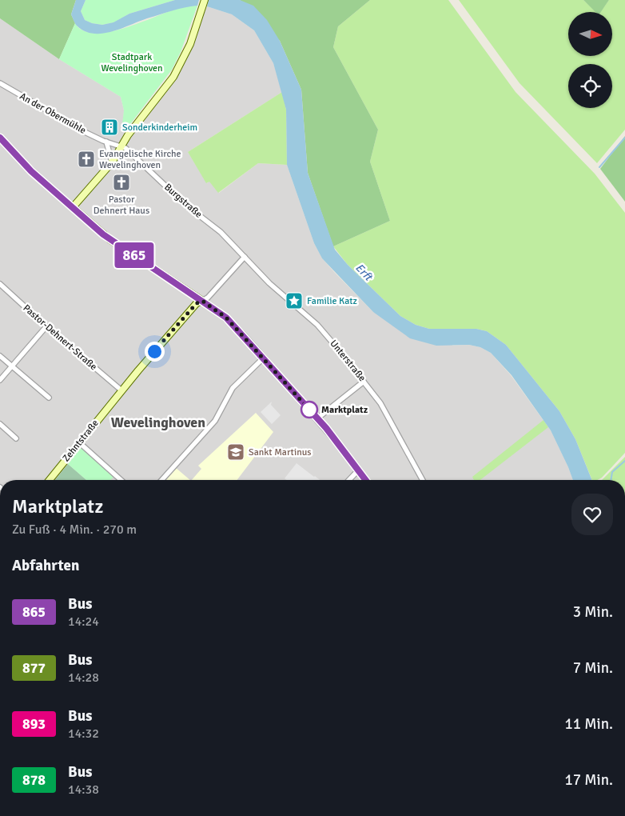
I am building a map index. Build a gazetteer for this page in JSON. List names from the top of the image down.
{
  "streets": {
    "main road": ["Zehntstraße"],
    "street": [
      "An der Obermühle",
      "Burgstraße",
      "Pastor-Dehnert-Straße",
      "Unterstraße"
    ]
  },
  "crossings": [
    ["An der Obermühle", "Burgstraße"],
    ["Burgstraße", "Unterstraße"],
    ["Burgstraße", "Zehntstraße"],
    ["Pastor-Dehnert-Straße", "Zehntstraße"],
    ["Unterstraße", "Zehntstraße"]
  ],
  "districts": ["Wevelinghoven"],
  "water": ["Erft"],
  "parks": ["Stadtpark Wevelinghoven"],
  "places": {
    "building": ["Sonderkinderheim"],
    "church": ["Evangelische Kirche Wevelinghoven", "Pastor Dehnert Haus"],
    "place": ["Familie Katz"],
    "other": ["Marktplatz"],
    "school or university": ["Sankt Martinus"]
  },
  "lines": ["bus line 865"],
  "north": "right",
  "page": {
    "on_map": "865",
    "heading": [
      ["Marktplatz", "Zu Fuß · 4 Min. · 270 m"],
      "Abfahrten"
    ],
    "list": [
      {
        "mark": "865",
        "name": "Bus",
        "note": "14:24",
        "value": "3 Min."
      },
      {
        "mark": "877",
        "name": "Bus",
        "note": "14:28",
        "value": "7 Min."
      },
      {
        "mark": "893",
        "name": "Bus",
        "note": "14:32",
        "value": "11 Min."
      },
      {
        "mark": "878",
        "name": "Bus",
        "note": "14:38",
        "value": "17 Min."
      }
    ]
  }
}
